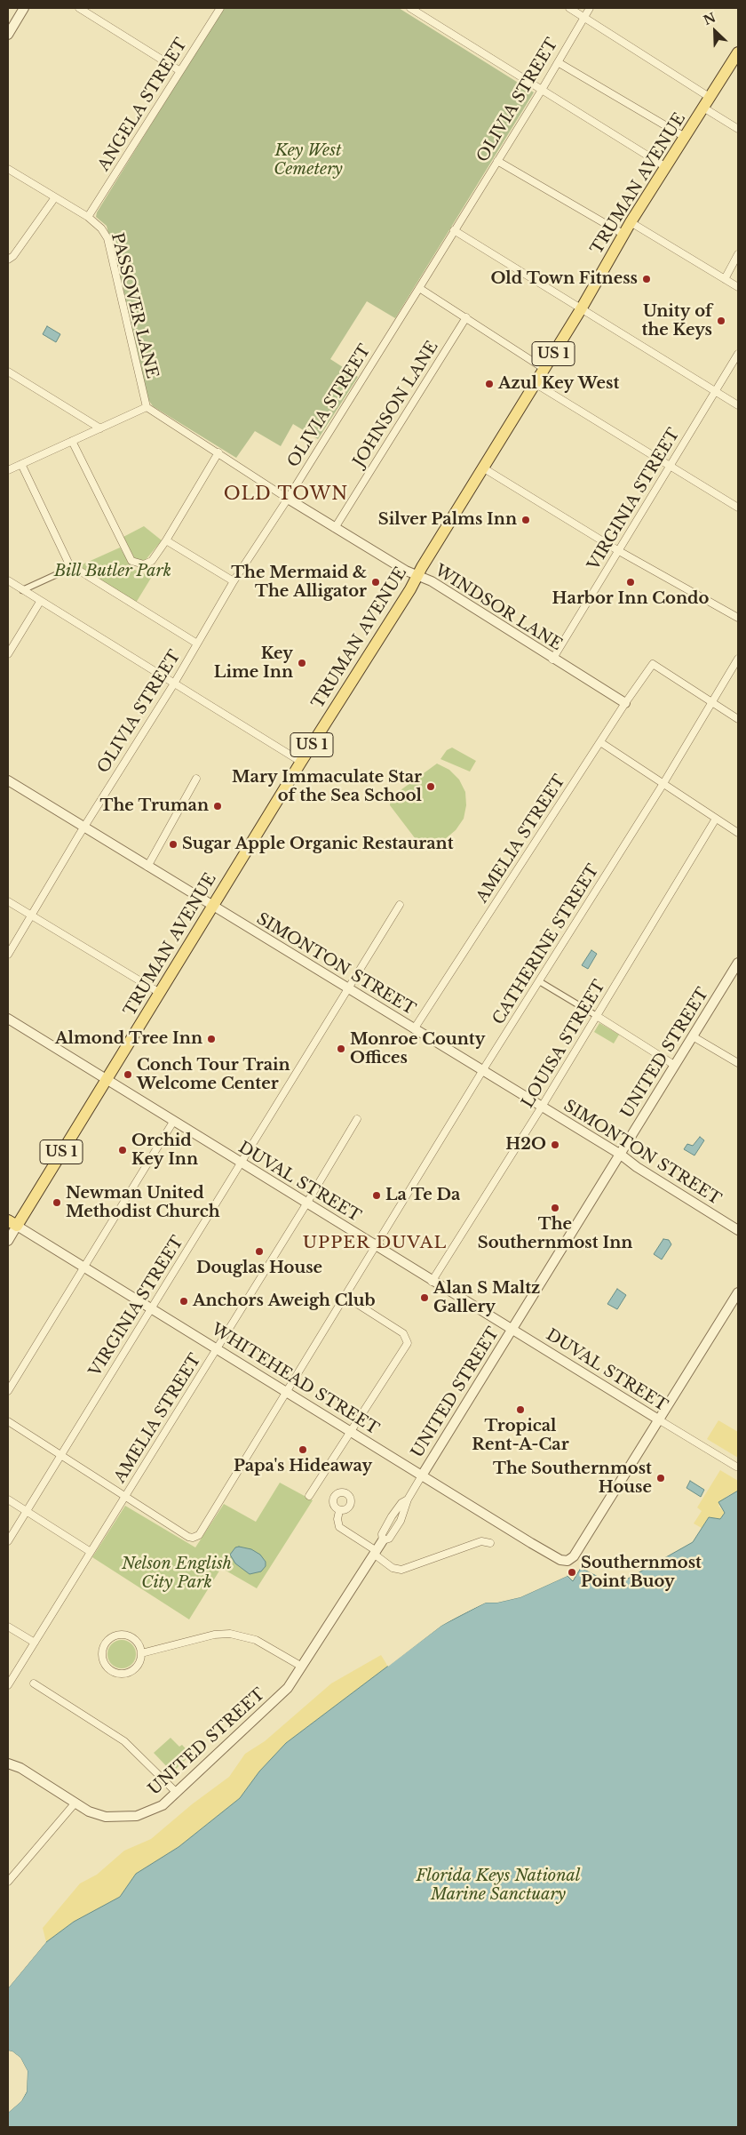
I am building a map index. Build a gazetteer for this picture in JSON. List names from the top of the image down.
{
  "streets": {
    "main road": ["TRUMAN AVENUE", "US 1"],
    "street": [
      "OLIVIA STREET",
      "ANGELA STREET",
      "PASSOVER LANE",
      "JOHNSON LANE",
      "VIRGINIA STREET",
      "WINDSOR LANE",
      "AMELIA STREET",
      "CATHERINE STREET",
      "SIMONTON STREET",
      "LOUISA STREET",
      "UNITED STREET",
      "DUVAL STREET",
      "WHITEHEAD STREET"
    ]
  },
  "crossings": [
    ["OLIVIA STREET", "WINDSOR LANE"],
    ["OLIVIA STREET", "SIMONTON STREET"],
    ["ANGELA STREET", "PASSOVER LANE"],
    ["TRUMAN AVENUE", "WINDSOR LANE"],
    ["TRUMAN AVENUE", "SIMONTON STREET"],
    ["TRUMAN AVENUE", "DUVAL STREET"],
    ["TRUMAN AVENUE", "WHITEHEAD STREET"],
    ["PASSOVER LANE", "WINDSOR LANE"],
    ["JOHNSON LANE", "WINDSOR LANE"],
    ["VIRGINIA STREET", "WINDSOR LANE"],
    ["VIRGINIA STREET", "SIMONTON STREET"],
    ["VIRGINIA STREET", "DUVAL STREET"],
    ["VIRGINIA STREET", "WHITEHEAD STREET"],
    ["WINDSOR LANE", "AMELIA STREET"],
    ["AMELIA STREET", "CATHERINE STREET"],
    ["AMELIA STREET", "SIMONTON STREET"],
    ["AMELIA STREET", "DUVAL STREET"],
    ["AMELIA STREET", "WHITEHEAD STREET"],
    ["CATHERINE STREET", "SIMONTON STREET"],
    ["CATHERINE STREET", "DUVAL STREET"],
    ["CATHERINE STREET", "WHITEHEAD STREET"],
    ["SIMONTON STREET", "LOUISA STREET"],
    ["SIMONTON STREET", "UNITED STREET"],
    ["LOUISA STREET", "DUVAL STREET"],
    ["UNITED STREET", "DUVAL STREET"],
    ["UNITED STREET", "WHITEHEAD STREET"],
    ["DUVAL STREET", "WHITEHEAD STREET"]
  ],
  "districts": ["OLD TOWN", "UPPER DUVAL"],
  "parks": [
    "Key West Cemetery",
    "Bill Butler Park",
    "Nelson English City Park",
    "Florida Keys National Marine Sanctuary"
  ],
  "places": [
    "Old Town Fitness",
    "Unity of the Keys",
    "Azul Key West",
    "Silver Palms Inn",
    "The Mermaid & The Alligator",
    "Harbor Inn Condo",
    "Key Lime Inn",
    "Mary Immaculate Star of the Sea School",
    "The Truman",
    "Sugar Apple Organic Restaurant",
    "Almond Tree Inn",
    "Monroe County Offices",
    "Conch Tour Train Welcome Center",
    "H2O",
    "Orchid Key Inn",
    "La Te Da",
    "Newman United Methodist Church",
    "The Southernmost Inn",
    "Douglas House",
    "Alan S Maltz Gallery",
    "Anchors Aweigh Club",
    "Tropical Rent-A-Car",
    "Papa's Hideaway",
    "The Southernmost House",
    "Southernmost Point Buoy"
  ],
  "north": "top left"
}
